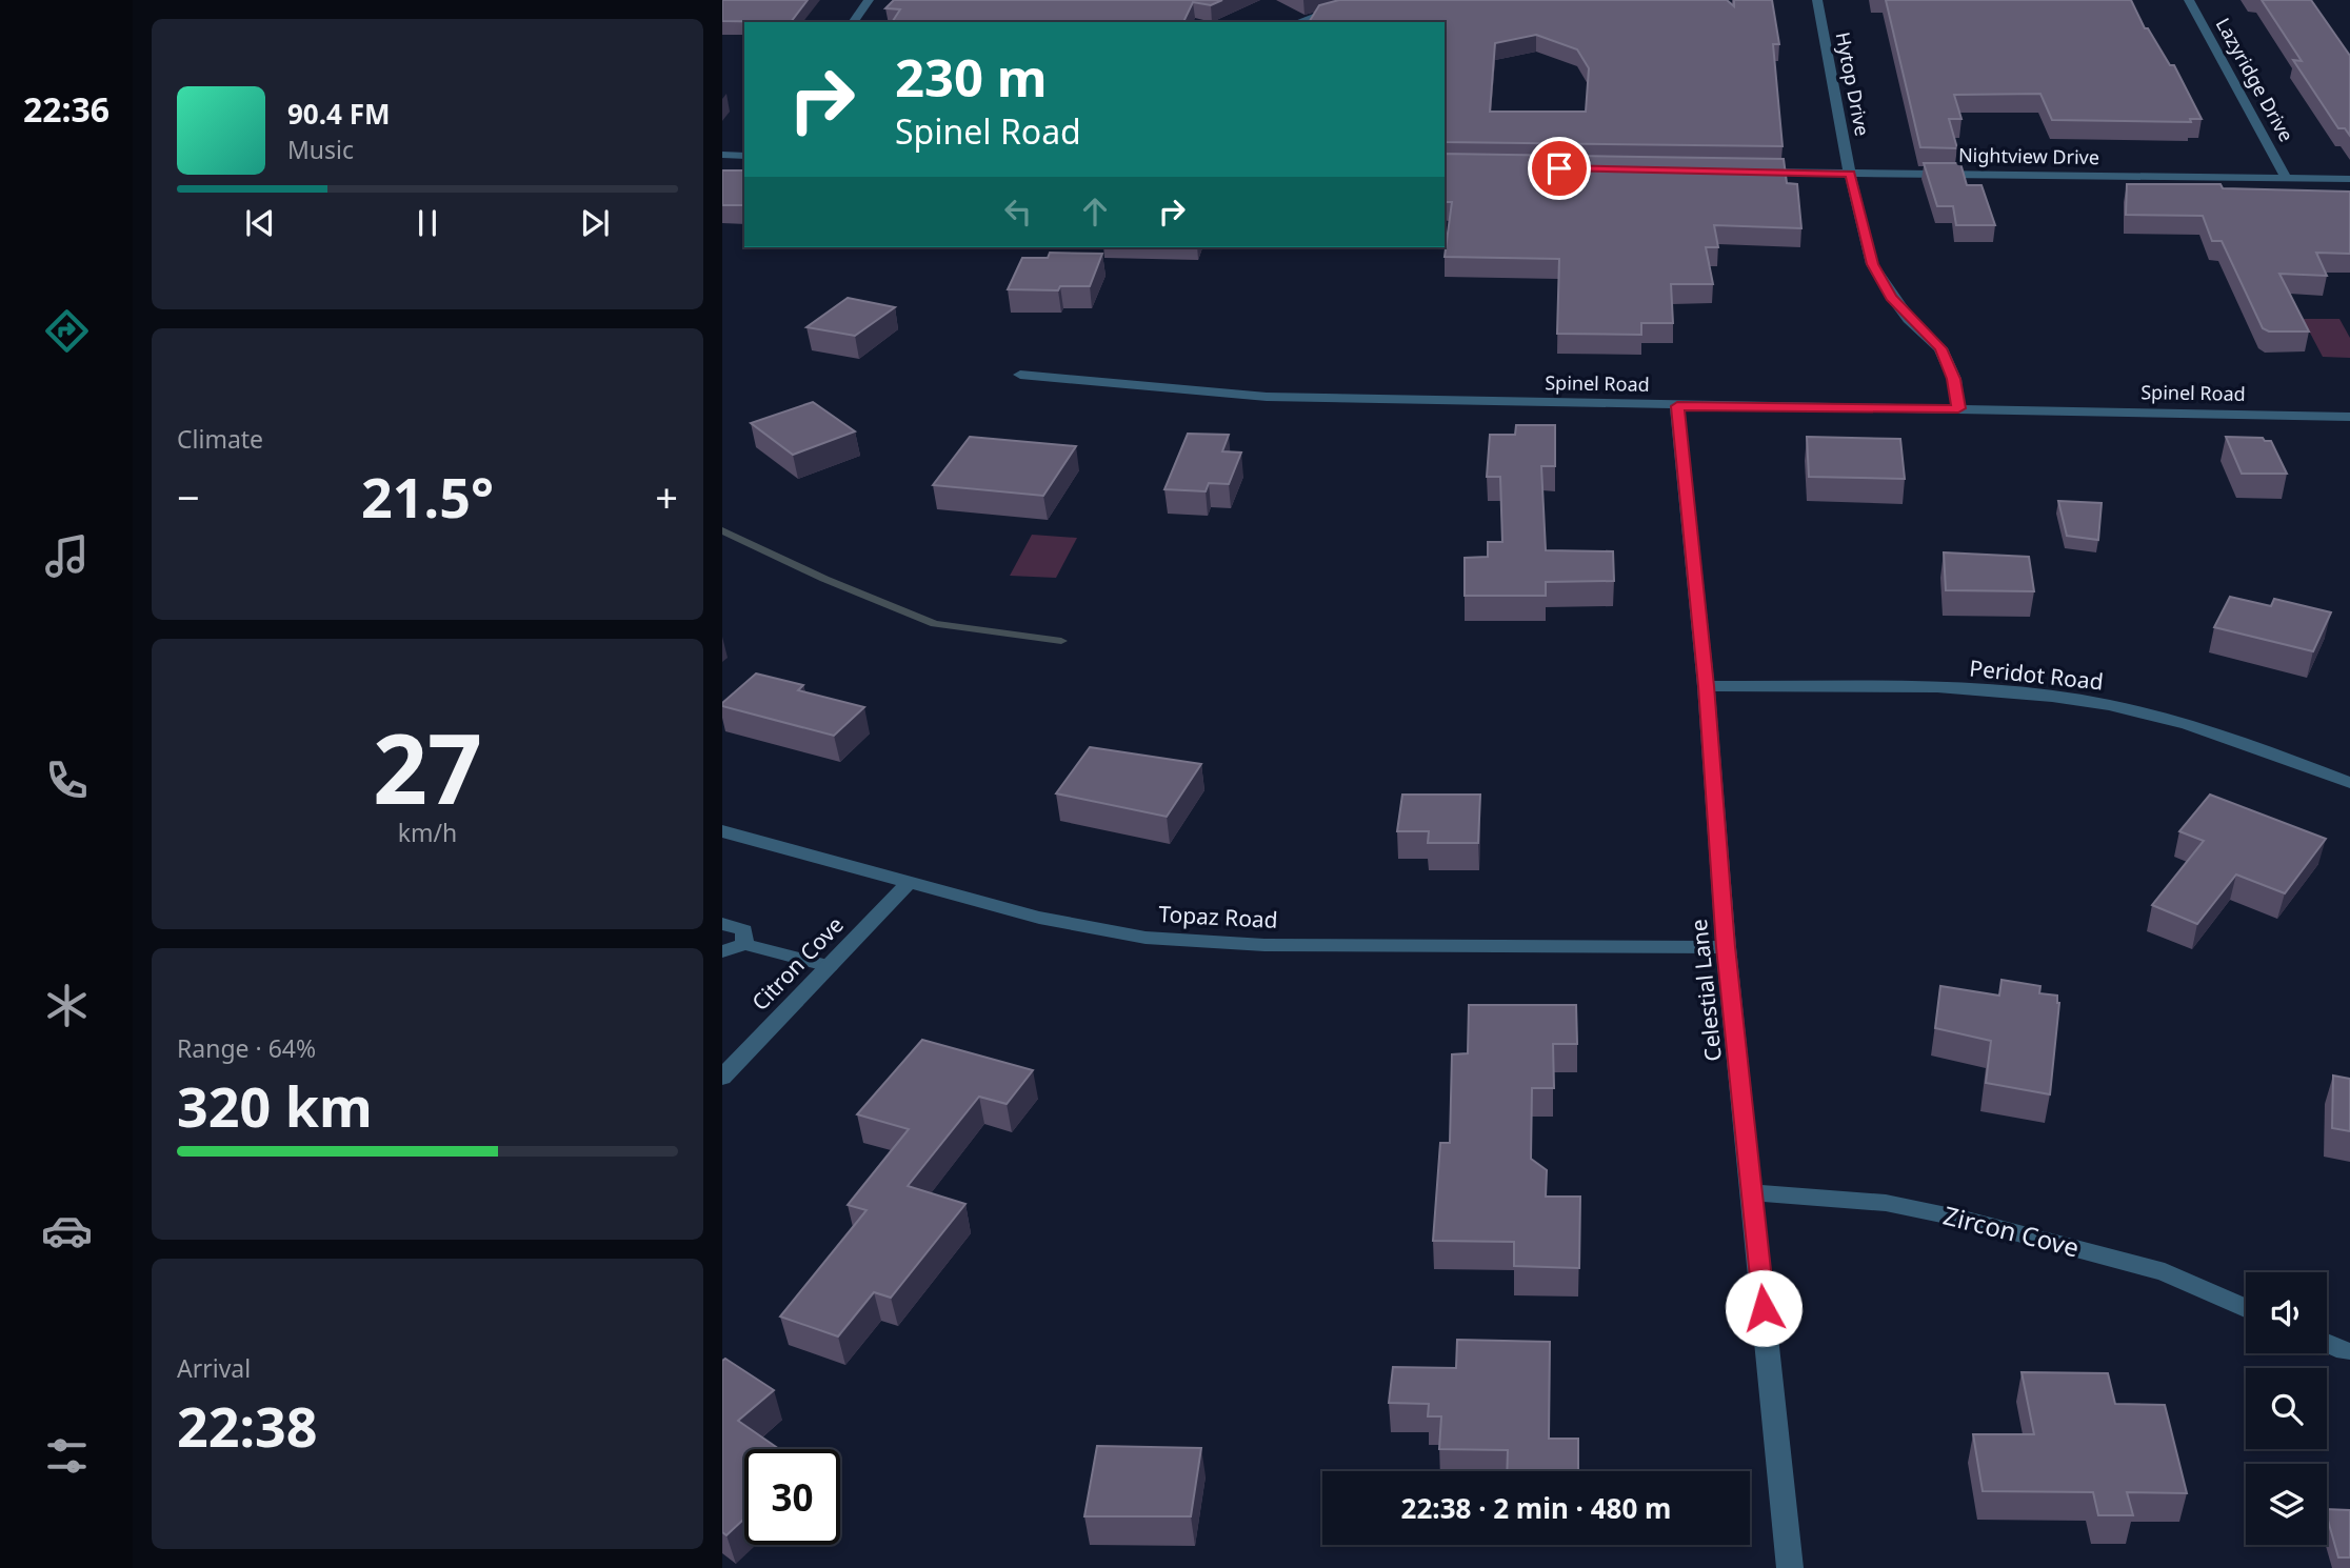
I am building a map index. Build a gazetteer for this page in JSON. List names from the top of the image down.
{
  "streets": {
    "street": [
      "Lazyridge Drive",
      "Hytop Drive",
      "Nightview Drive",
      "Spinel Road",
      "Peridot Road",
      "Topaz Road",
      "Citron Cove",
      "Celestial Lane",
      "Zircon Cove"
    ]
  },
  "crossings": [
    ["Lazyridge Drive", "Nightview Drive"],
    ["Hytop Drive", "Nightview Drive"],
    ["Hytop Drive", "Spinel Road"],
    ["Spinel Road", "Celestial Lane"],
    ["Peridot Road", "Celestial Lane"],
    ["Topaz Road", "Citron Cove"],
    ["Topaz Road", "Celestial Lane"],
    ["Celestial Lane", "Zircon Cove"]
  ],
  "page": {
    "tabs": "22:36",
    "turn": ["230 m", "Spinel Road"],
    "song": ["90.4 FM", "Music"],
    "tile": [
      "Climate",
      ["27", "km/h"],
      ["Range · 64%", "320 km"],
      ["Arrival", "22:38"]
    ],
    "heat": ["−", "21.5°", "+"],
    "limit": "30",
    "trip": "22:38 · 2 min · 480 m"
  }
}
